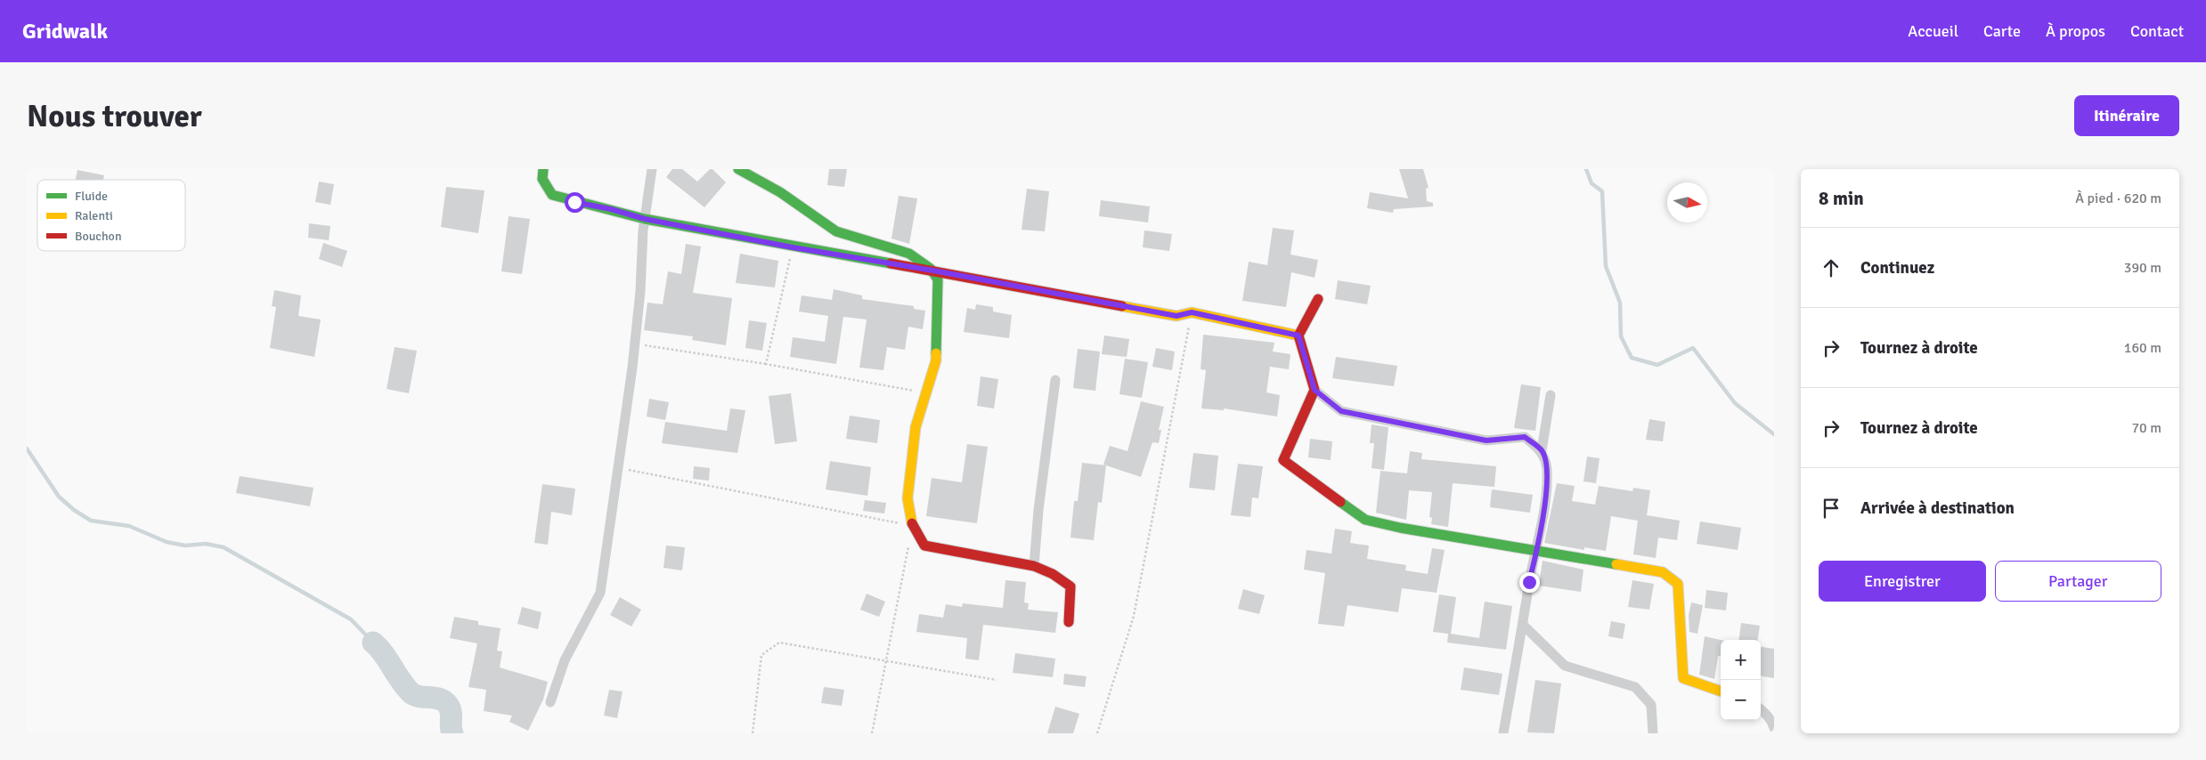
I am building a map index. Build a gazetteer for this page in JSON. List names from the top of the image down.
{
  "legend": ["Fluide", "Ralenti", "Bouchon"],
  "north": "right",
  "page": {
    "header": "Gridwalk",
    "nav": [
      "Accueil",
      "Carte",
      "À propos",
      "Contact"
    ],
    "buttons": [
      "Itinéraire",
      ["Enregistrer", "Partager"]
    ],
    "title": "Nous trouver",
    "heading": ["8 min", "À pied · 620 m"],
    "list": [
      ["Continuez", "390 m"],
      ["Tournez à droite", "160 m"],
      ["Tournez à droite", "70 m"],
      "Arrivée à destination"
    ],
    "map_buttons": ["+", "−"]
  }
}
